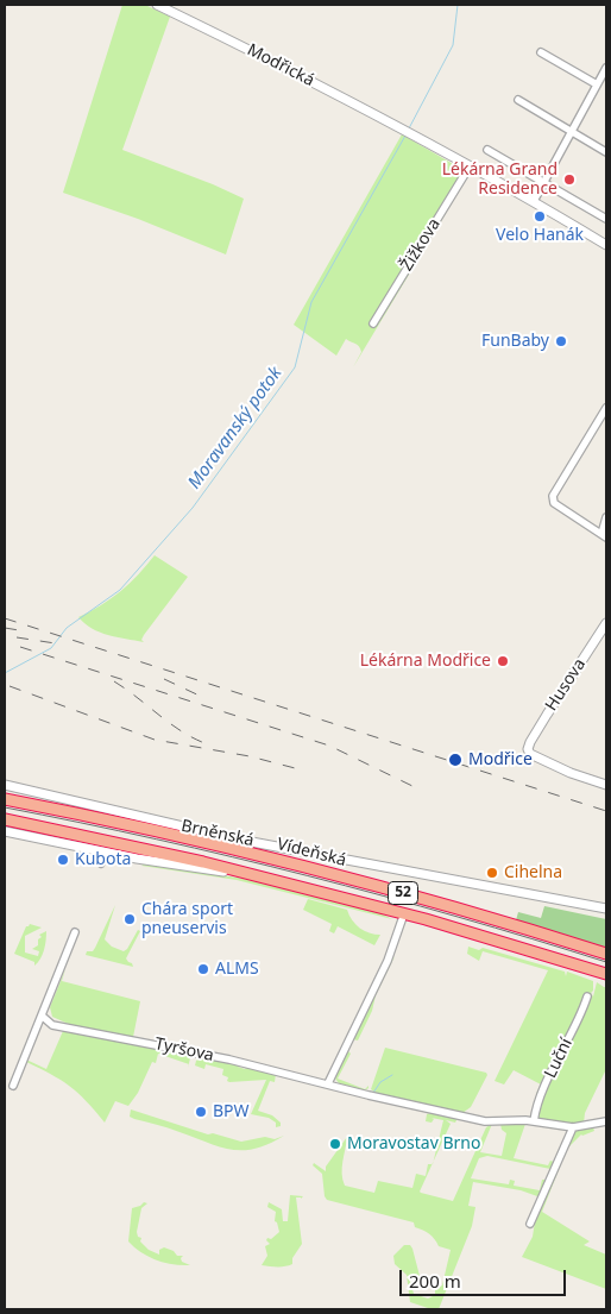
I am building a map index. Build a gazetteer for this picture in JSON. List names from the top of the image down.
{
  "streets": {
    "highway": ["Vídeňská", "52"],
    "street": [
      "Modřická",
      "Žižkova",
      "Husova",
      "Brněnská",
      "Tyršova",
      "Luční"
    ]
  },
  "crossings": [
    ["Modřická", "Žižkova"],
    ["Tyršova", "Luční"]
  ],
  "water": ["Moravanský potok"],
  "places": [
    "Lékárna Grand Residence",
    "Velo Hanák",
    "FunBaby",
    "Lékárna Modřice",
    "Modřice",
    "Kubota",
    "Cihelna",
    "Chára sport pneuservis",
    "ALMS",
    "BPW",
    "Moravostav Brno"
  ],
  "scale_bar": "200 m"
}
